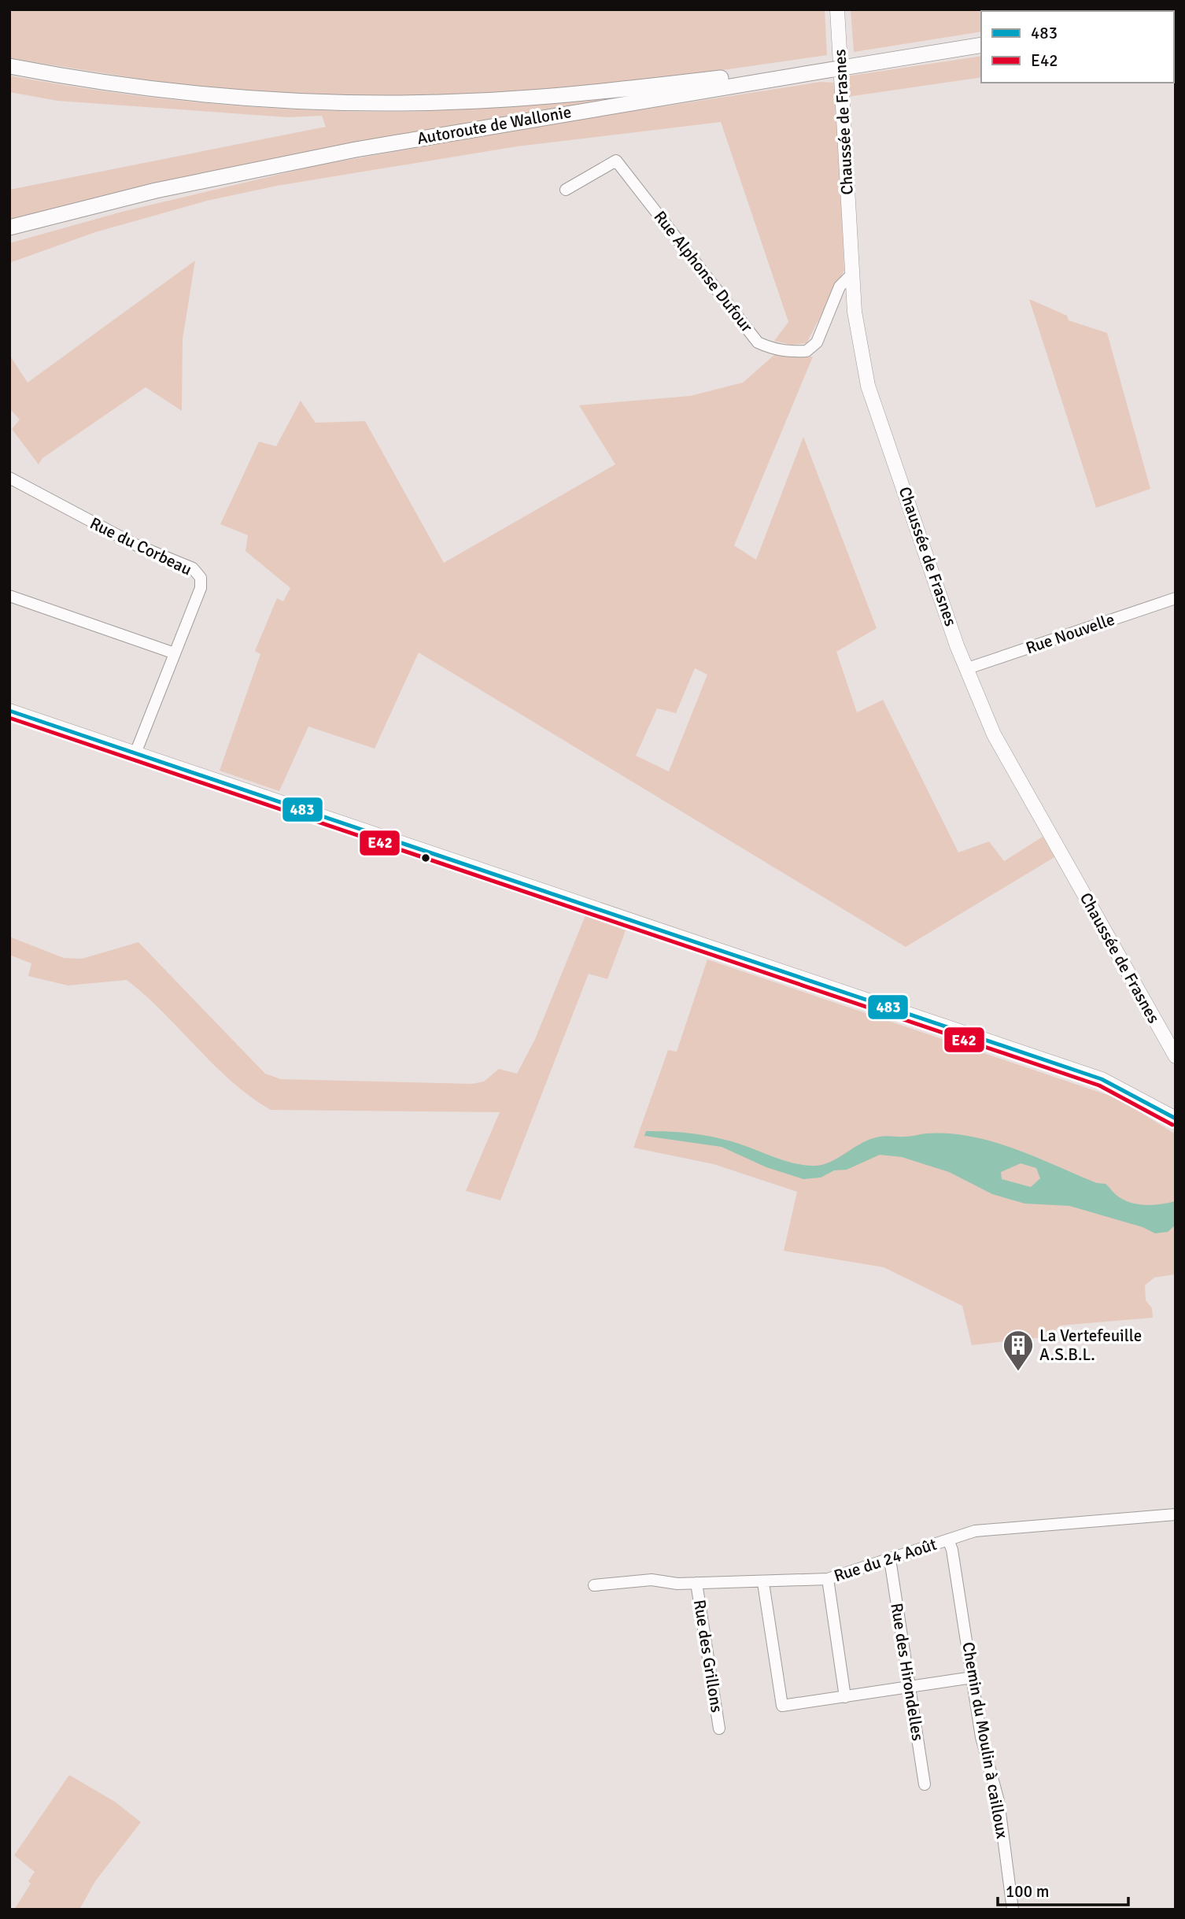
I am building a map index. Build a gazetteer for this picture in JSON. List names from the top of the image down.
{
  "streets": {
    "highway": ["Autoroute de Wallonie"],
    "main road": ["Chaussée de Frasnes"],
    "street": [
      "Rue Alphonse Dufour",
      "Rue du Corbeau",
      "Rue Nouvelle",
      "Rue du 24 Août",
      "Rue des Grillons",
      "Rue des Hirondelles",
      "Chemin du Moulin à cailloux"
    ]
  },
  "crossings": [
    ["Chaussée de Frasnes", "Rue Alphonse Dufour"],
    ["Chaussée de Frasnes", "Rue Nouvelle"],
    ["Rue du 24 Août", "Rue des Grillons"],
    ["Rue du 24 Août", "Rue des Hirondelles"],
    ["Rue du 24 Août", "Chemin du Moulin à cailloux"]
  ],
  "places": {
    "building": ["La Vertefeuille A.S.B.L."]
  },
  "lines": ["transit line 483", "transit line E42"],
  "legend": ["483", "E42"],
  "scale_bar": "100 m"
}
